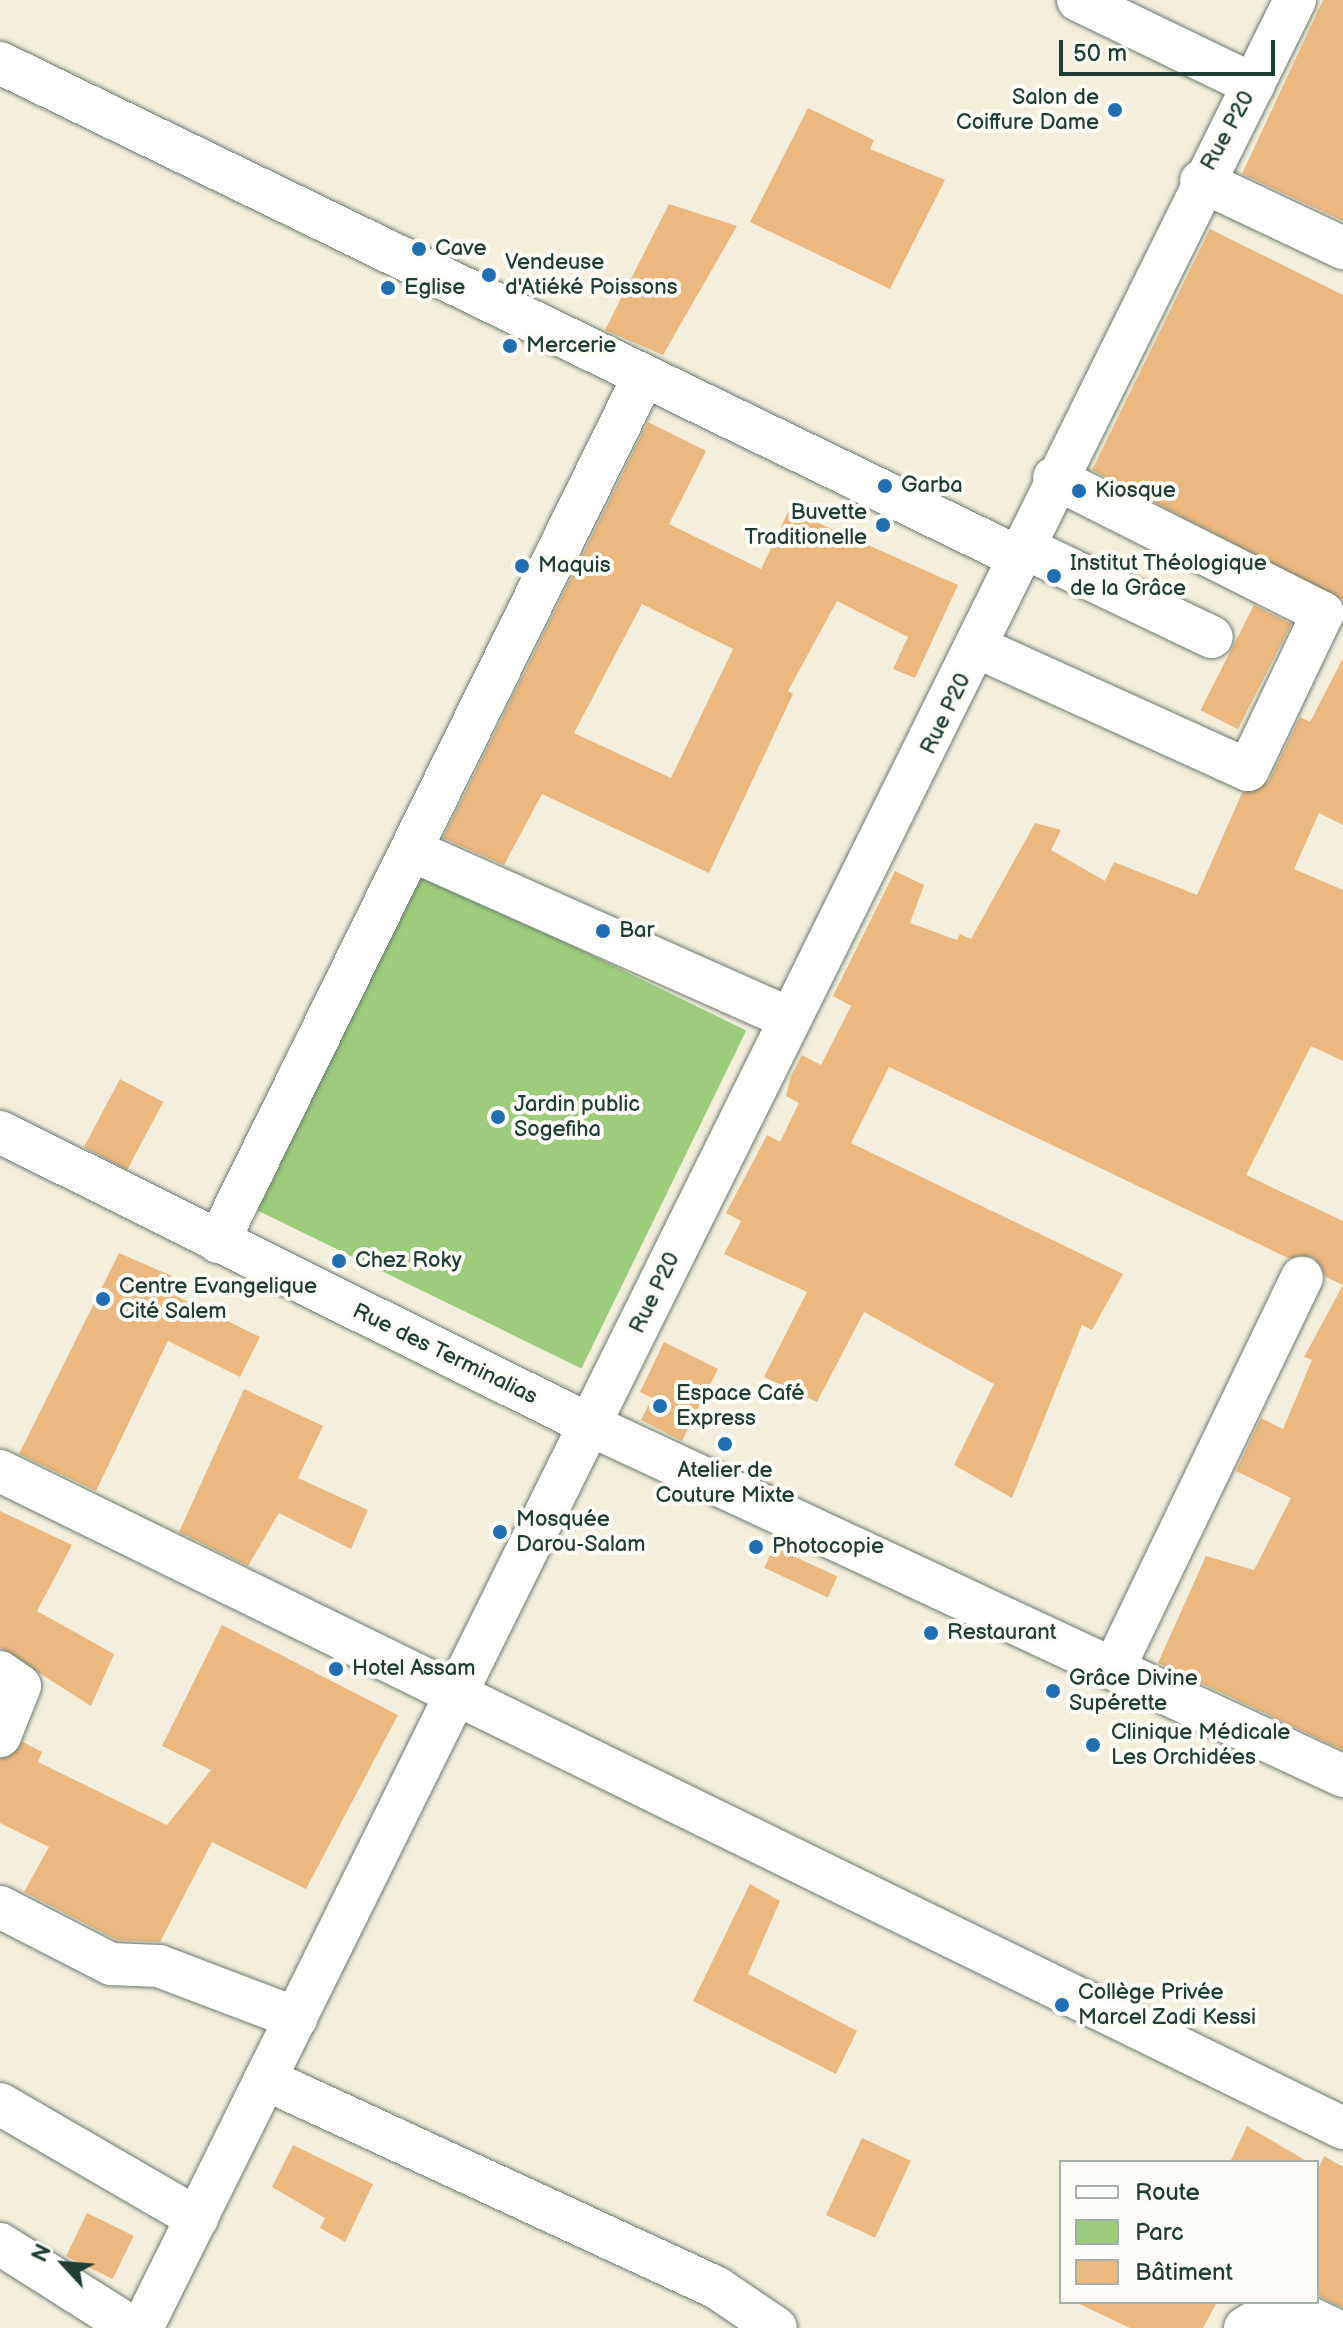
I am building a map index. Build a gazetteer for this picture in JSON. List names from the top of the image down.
{
  "streets": {
    "street": ["Rue P20", "Rue des Terminalias"]
  },
  "crossings": [
    ["Rue P20", "Rue des Terminalias"]
  ],
  "places": [
    "Salon de Coiffure Dame",
    "Cave",
    "Vendeuse d'Atiéké Poissons",
    "Eglise",
    "Mercerie",
    "Garba",
    "Kiosque",
    "Buvette Traditionelle",
    "Maquis",
    "Institut Théologique de la Grâce",
    "Bar",
    "Jardin public Sogefiha",
    "Chez Roky",
    "Centre Evangelique Cité Salem",
    "Espace Café Express",
    "Atelier de Couture Mixte",
    "Mosquée Darou-Salam",
    "Photocopie",
    "Restaurant",
    "Hotel Assam",
    "Grâce Divine Supérette",
    "Clinique Médicale Les Orchidées",
    "Collège Privée Marcel Zadi Kessi"
  ],
  "legend": ["Route", "Parc", "Bâtiment"],
  "scale_bar": "50 m",
  "north": "top left"
}
